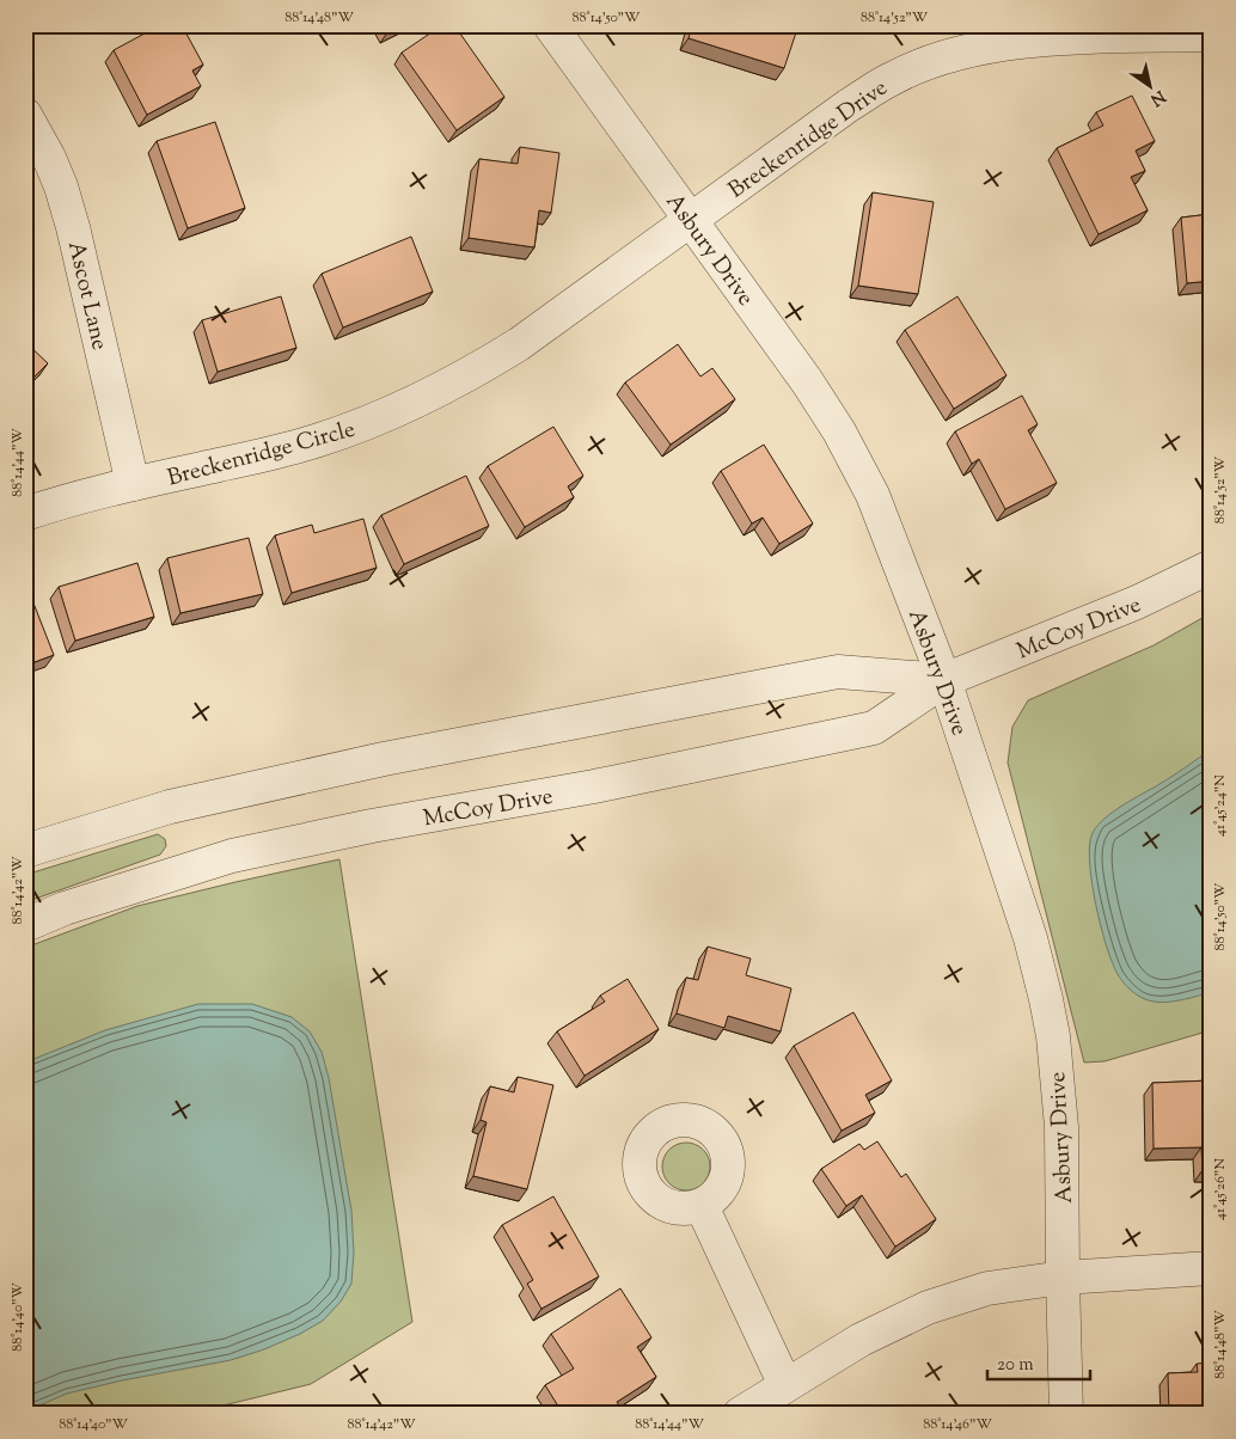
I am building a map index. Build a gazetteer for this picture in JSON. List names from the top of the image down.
{
  "streets": {
    "street": [
      "Breckenridge Drive",
      "Asbury Drive",
      "Ascot Lane",
      "Breckenridge Circle",
      "McCoy Drive"
    ]
  },
  "crossings": [
    ["Breckenridge Drive", "Asbury Drive"],
    ["Breckenridge Drive", "Breckenridge Circle"],
    ["Asbury Drive", "Breckenridge Circle"],
    ["Asbury Drive", "McCoy Drive"],
    ["Ascot Lane", "Breckenridge Circle"]
  ],
  "scale_bar": "20 m",
  "north": "bottom right",
  "coordinates": [
    "88°14'48\"W",
    "88°14'50\"W",
    "88°14'52\"W",
    "88°14'44\"W",
    "41°45'24\"N",
    "88°14'42\"W",
    "41°45'26\"N",
    "88°14'40\"W",
    "88°14'46\"W"
  ]
}
